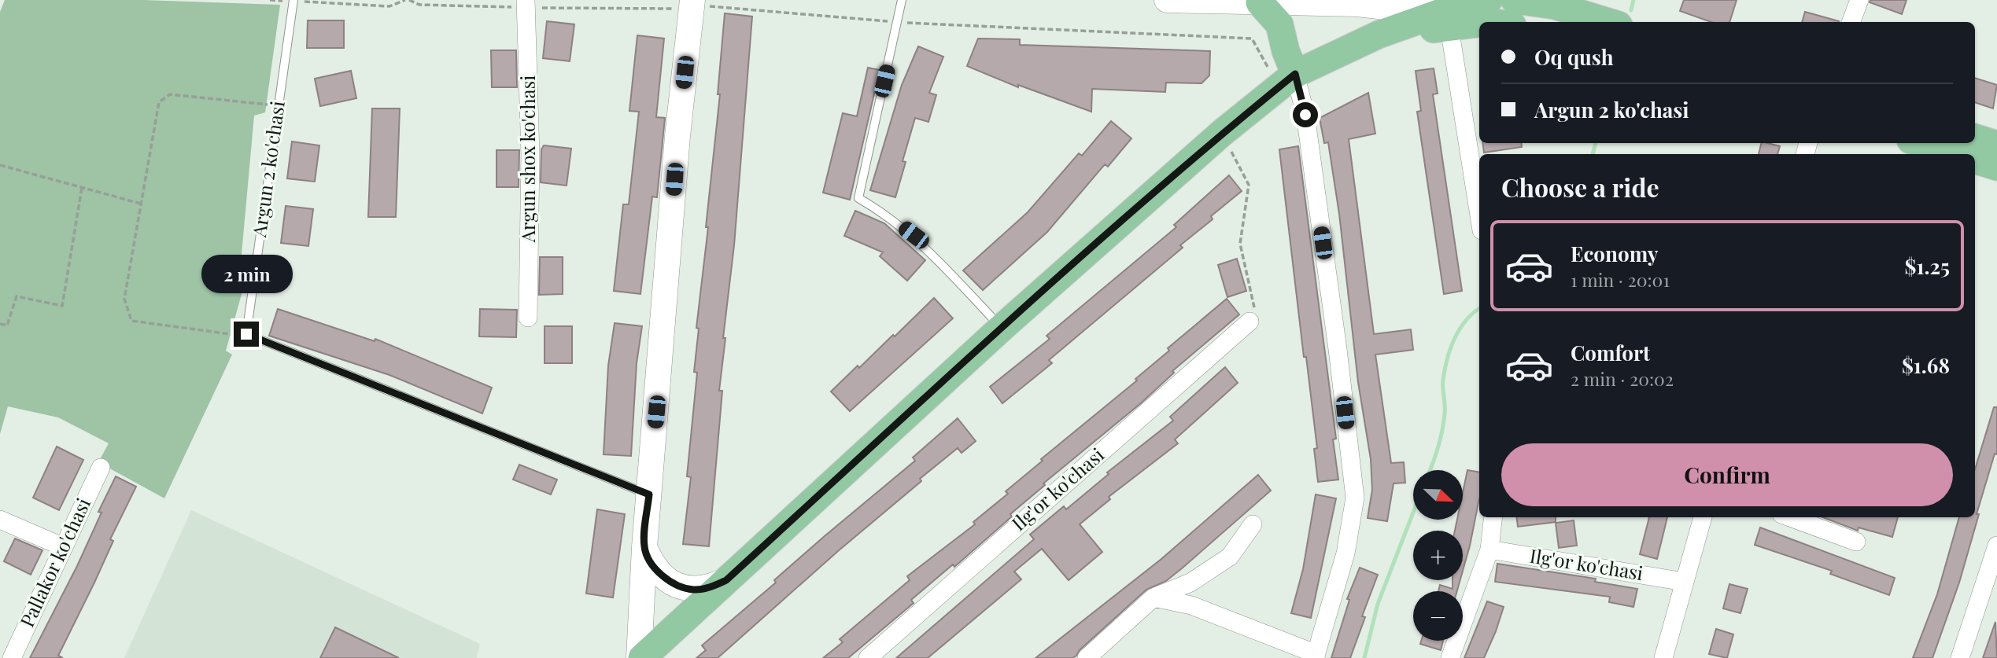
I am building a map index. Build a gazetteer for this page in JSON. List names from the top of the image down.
{
  "streets": {
    "street": ["Argun shox ko'chasi", "Ilg'or ko'chasi", "Pallakor ko'chasi"],
    "lane": ["Argun 2 ko'chasi"]
  },
  "north": "bottom right",
  "page": {
    "banner": ["Oq qush", "Argun 2 ko'chasi"],
    "heading": "Choose a ride",
    "list": [
      {
        "name": "Economy",
        "note": "1 min · 20:01",
        "value": "$1.25"
      },
      {
        "name": "Comfort",
        "note": "2 min · 20:02",
        "value": "$1.68"
      }
    ],
    "bubble": "2 min",
    "buttons": "Confirm",
    "map_buttons": ["+", "−"]
  }
}
